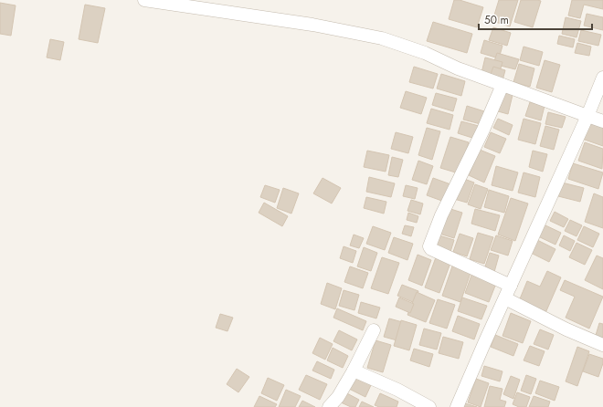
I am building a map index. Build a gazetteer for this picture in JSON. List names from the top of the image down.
{
  "scale_bar": "50 m"
}
